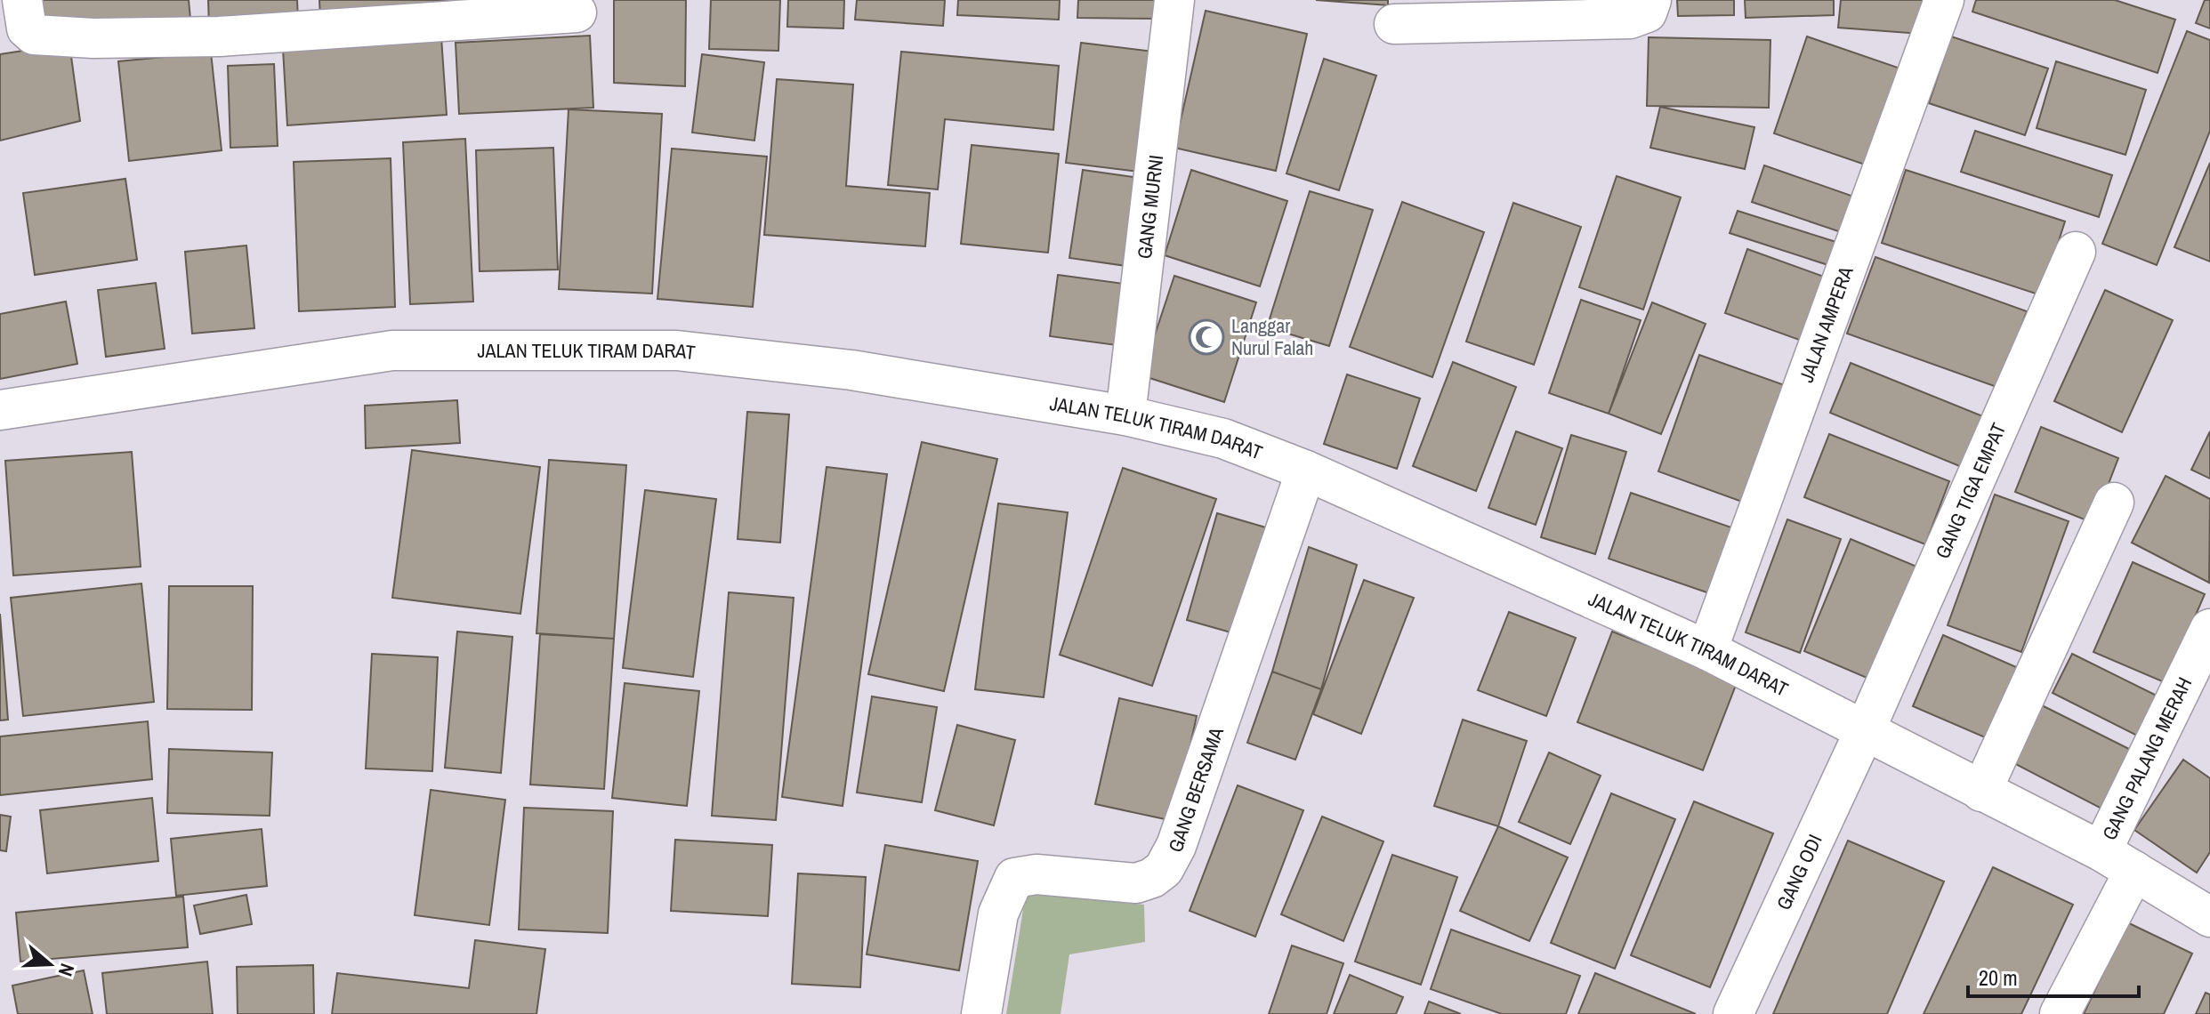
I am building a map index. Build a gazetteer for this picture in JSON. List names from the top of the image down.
{
  "streets": {
    "street": [
      "GANG MURNI",
      "JALAN AMPERA",
      "JALAN TELUK TIRAM DARAT",
      "GANG TIGA EMPAT",
      "GANG PALANG MERAH",
      "GANG BERSAMA",
      "GANG ODI"
    ]
  },
  "crossings": [
    ["GANG MURNI", "JALAN TELUK TIRAM DARAT"],
    ["JALAN AMPERA", "JALAN TELUK TIRAM DARAT"],
    ["JALAN TELUK TIRAM DARAT", "GANG TIGA EMPAT"],
    ["JALAN TELUK TIRAM DARAT", "GANG PALANG MERAH"],
    ["JALAN TELUK TIRAM DARAT", "GANG BERSAMA"],
    ["JALAN TELUK TIRAM DARAT", "GANG ODI"],
    ["GANG TIGA EMPAT", "GANG ODI"]
  ],
  "places": {
    "mosque": ["Langgar Nurul Falah"]
  },
  "scale_bar": "20 m",
  "north": "right"
}
